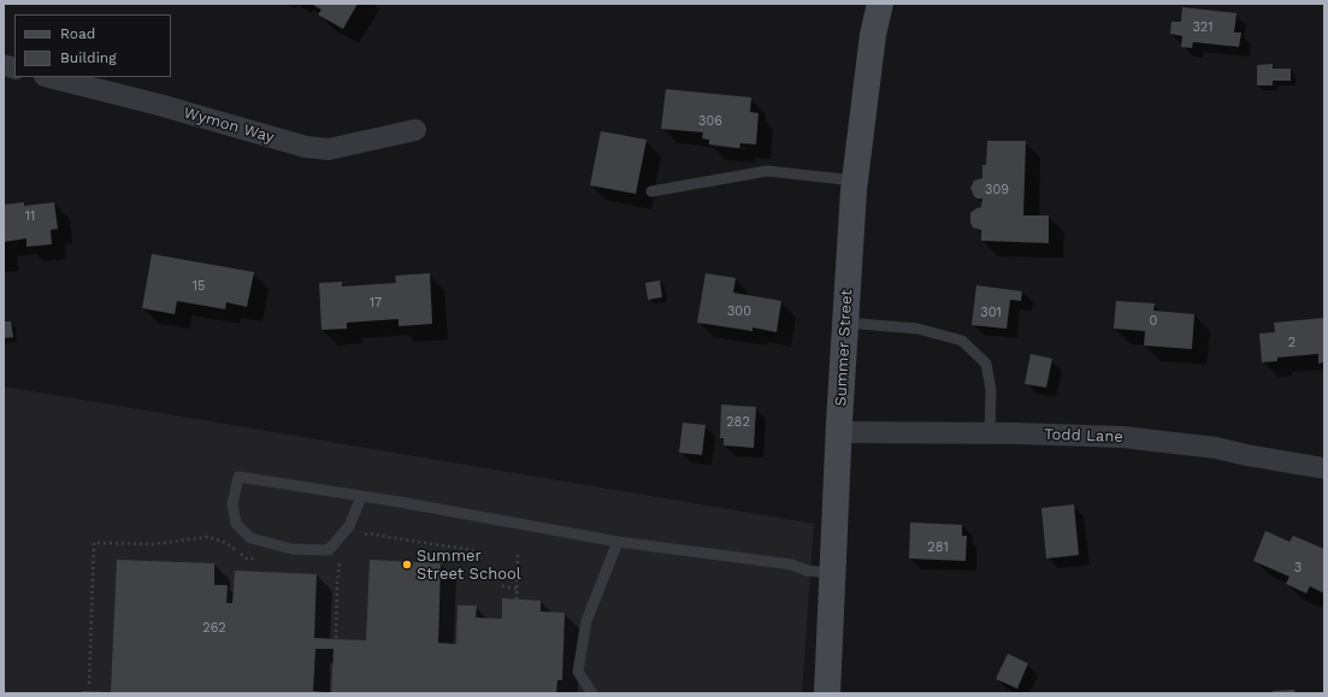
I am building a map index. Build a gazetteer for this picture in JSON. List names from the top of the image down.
{
  "streets": {
    "main road": ["Summer Street"],
    "street": ["Wymon Way", "Todd Lane"]
  },
  "crossings": [
    ["Summer Street", "Todd Lane"]
  ],
  "places": ["Summer Street School"],
  "house_numbers": [
    "321",
    "306",
    "309",
    "11",
    "15",
    "17",
    "300",
    "301",
    "0",
    "2",
    "282",
    "281",
    "3",
    "262"
  ],
  "legend": ["Road", "Building"]
}
